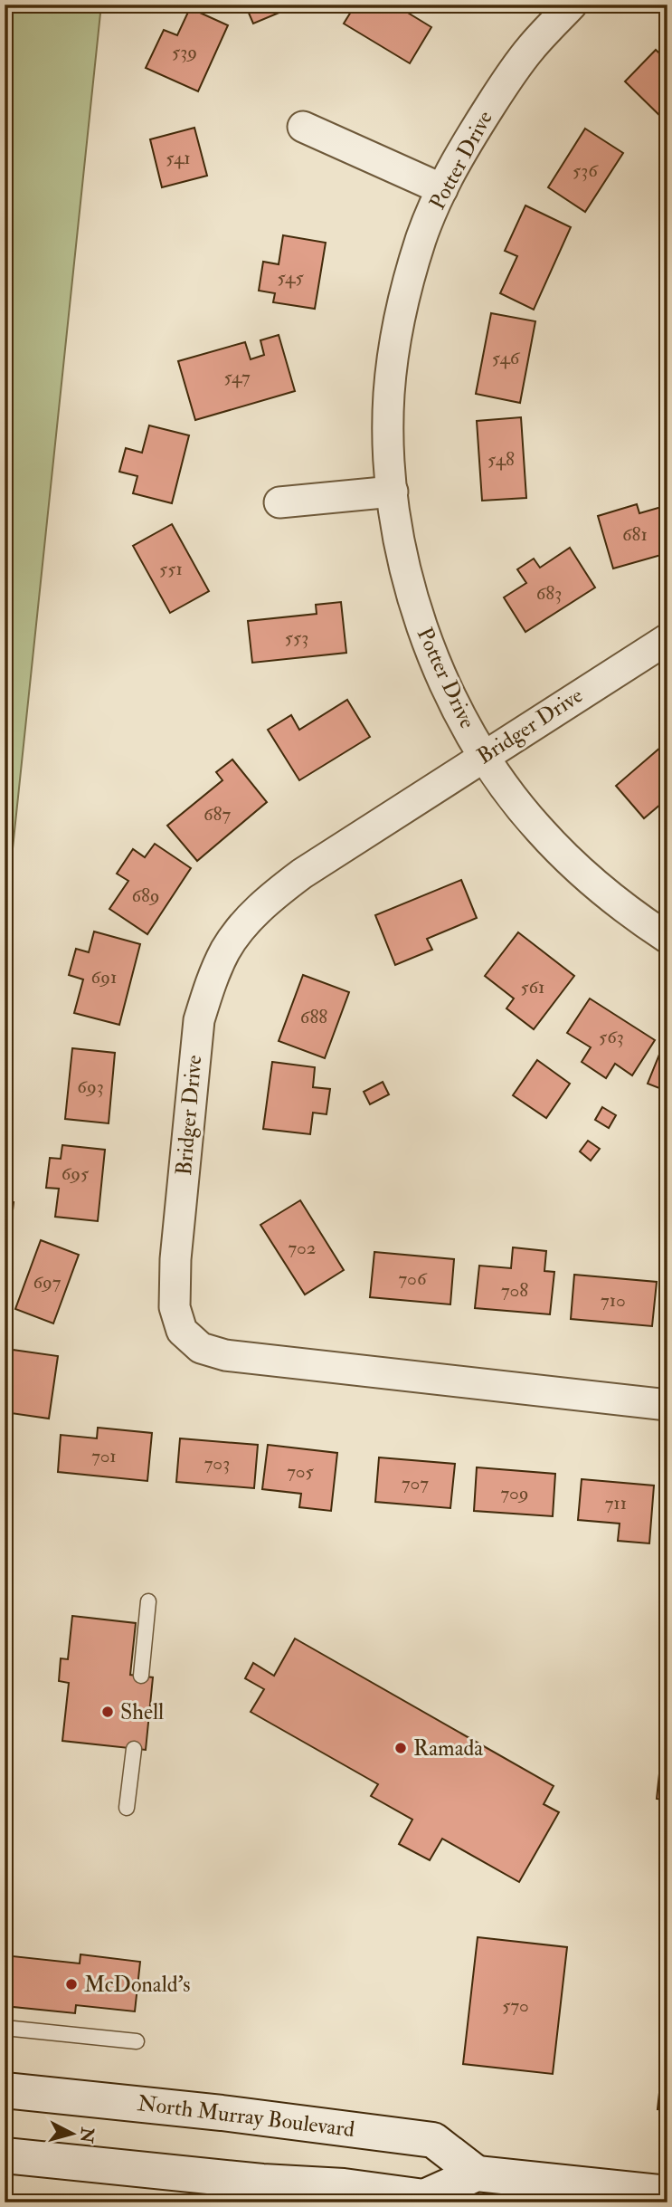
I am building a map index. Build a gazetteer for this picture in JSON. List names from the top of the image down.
{
  "streets": {
    "main road": ["North Murray Boulevard"],
    "street": ["Potter Drive", "Bridger Drive"]
  },
  "crossings": [
    ["Potter Drive", "Bridger Drive"]
  ],
  "places": ["Shell", "Ramada", "McDonald's"],
  "house_numbers": [
    "539",
    "541",
    "536",
    "545",
    "546",
    "547",
    "548",
    "681",
    "551",
    "683",
    "553",
    "687",
    "689",
    "691",
    "561",
    "688",
    "563",
    "693",
    "695",
    "702",
    "706",
    "697",
    "708",
    "710",
    "701",
    "703",
    "705",
    "707",
    "709",
    "711",
    "570"
  ],
  "north": "right"
}
